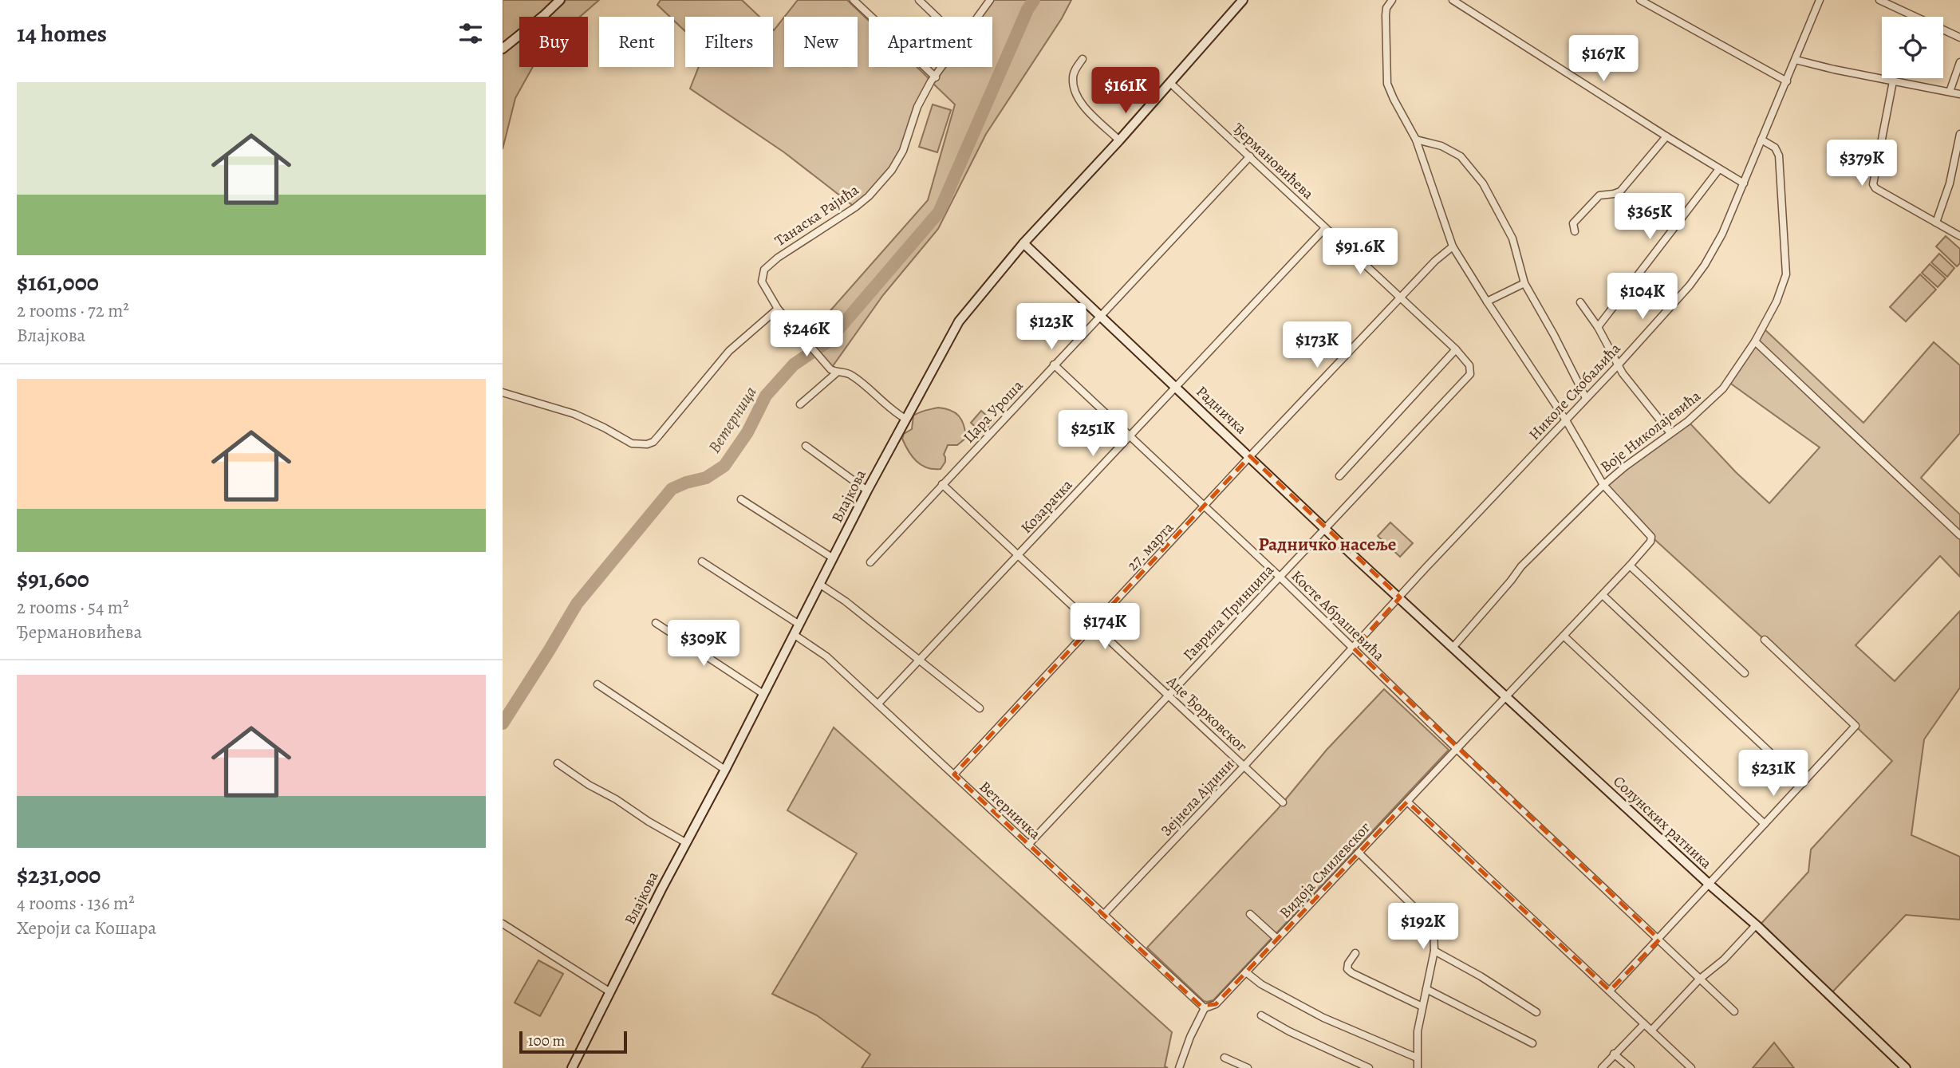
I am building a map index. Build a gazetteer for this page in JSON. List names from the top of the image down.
{
  "streets": {
    "main road": ["Радничка", "Влајкова", "Солунских ратника"],
    "street": [
      "Ђермановићева",
      "Танаска Рајића",
      "Николе Скобаљића",
      "Цара Уроша",
      "Воје Николајевића",
      "Козарачка",
      "27. марта",
      "Гаврила Принципа",
      "Косте Абрашевића",
      "Аце Ђорковског",
      "Зејнела Ајдини",
      "Ветерничка",
      "Видоја Смилевског"
    ]
  },
  "crossings": [
    ["Ђермановићева", "Цара Уроша"],
    ["Ђермановићева", "Влајкова"],
    ["Ђермановићева", "Козарачка"],
    ["Ђермановићева", "27. марта"],
    ["Ђермановићева", "Гаврила Принципа"],
    ["Николе Скобаљића", "Радничка"],
    ["Николе Скобаљића", "Воје Николајевића"],
    ["Николе Скобаљића", "Зејнела Ајдини"],
    ["Николе Скобаљића", "Солунских ратника"],
    ["Радничка", "Цара Уроша"],
    ["Радничка", "Влајкова"],
    ["Радничка", "Козарачка"],
    ["Радничка", "27. марта"],
    ["Радничка", "Гаврила Принципа"],
    ["Радничка", "Зејнела Ајдини"],
    ["Радничка", "Солунских ратника"],
    ["Цара Уроша", "Косте Абрашевића"],
    ["Цара Уроша", "Аце Ђорковског"],
    ["Воје Николајевића", "Солунских ратника"],
    ["Воје Николајевића", "Видоја Смилевског"],
    ["Влајкова", "Ветерничка"],
    ["Козарачка", "Косте Абрашевића"],
    ["Козарачка", "Аце Ђорковског"],
    ["Козарачка", "Ветерничка"],
    ["27. марта", "Косте Абрашевића"],
    ["27. марта", "Аце Ђорковског"],
    ["27. марта", "Ветерничка"],
    ["Гаврила Принципа", "Косте Абрашевића"],
    ["Гаврила Принципа", "Аце Ђорковског"],
    ["Гаврила Принципа", "Ветерничка"],
    ["Косте Абрашевића", "Зејнела Ајдини"],
    ["Косте Абрашевића", "Видоја Смилевског"],
    ["Аце Ђорковског", "Зејнела Ајдини"],
    ["Зејнела Ајдини", "Ветерничка"],
    ["Зејнела Ајдини", "Солунских ратника"],
    ["Ветерничка", "Видоја Смилевског"],
    ["Солунских ратника", "Видоја Смилевског"]
  ],
  "districts": ["Радничко насеље"],
  "water": ["Ветерница"],
  "scale_bar": "100 m",
  "page": {
    "heading": "14 homes",
    "chip": [
      "Buy",
      "Rent",
      "Filters",
      "New",
      "Apartment"
    ],
    "price": [
      "$167K",
      "$161K",
      "$379K",
      "$365K",
      "$91.6K",
      "$104K",
      "$123K",
      "$246K",
      "$173K",
      "$251K",
      "$174K",
      "$309K",
      "$231K",
      "$192K"
    ],
    "list": [
      {
        "name": "$161,000",
        "note": "2 rooms · 72 m² · Влајкова"
      },
      {
        "name": "$91,600",
        "note": "2 rooms · 54 m² · Ђермановићева"
      },
      {
        "name": "$231,000",
        "note": "4 rooms · 136 m² · Хероји са Кошара"
      }
    ],
    "scale": "100 m"
  }
}
